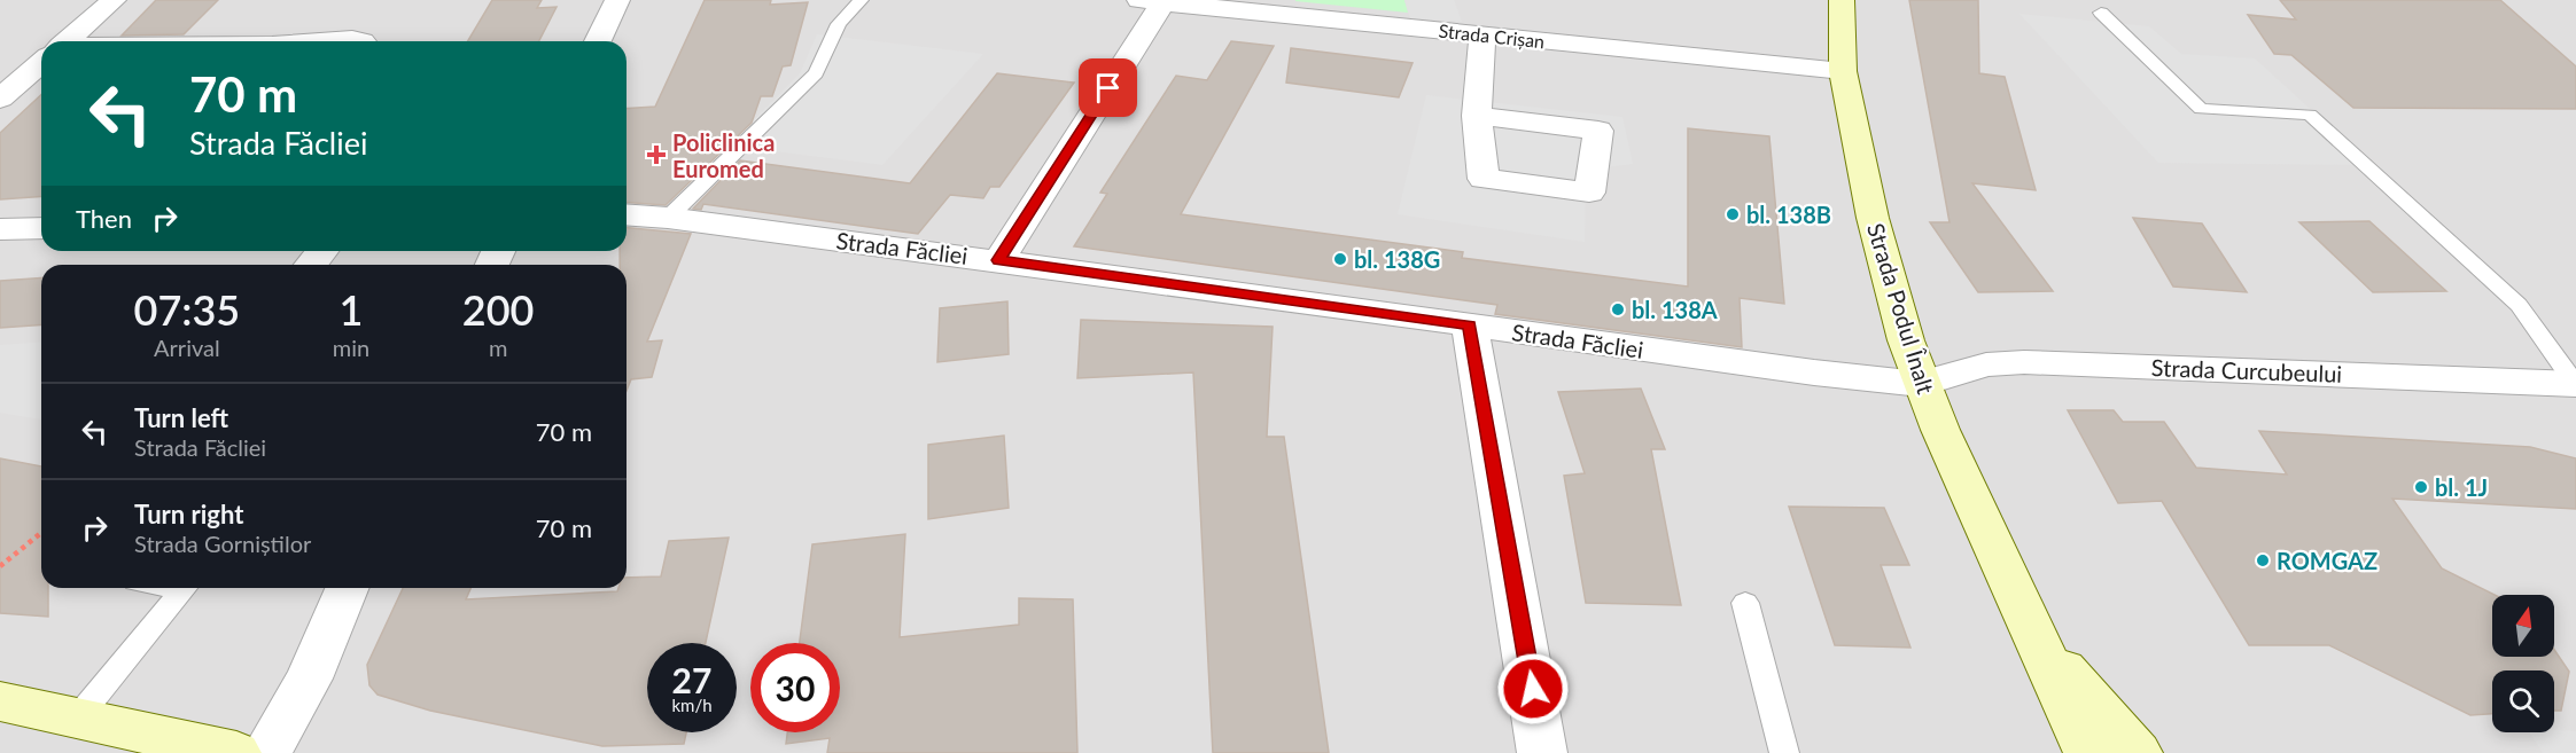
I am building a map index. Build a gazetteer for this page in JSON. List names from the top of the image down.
{
  "streets": {
    "main road": ["Strada Podul Înalt"],
    "street": ["Strada Crișan", "Strada Făcliei", "Strada Curcubeului"]
  },
  "crossings": [
    ["Strada Crișan", "Strada Podul Înalt"],
    ["Strada Făcliei", "Strada Podul Înalt"],
    ["Strada Făcliei", "Strada Curcubeului"],
    ["Strada Podul Înalt", "Strada Curcubeului"]
  ],
  "places": {
    "health": ["Policlinica Euromed"],
    "other": [
      "bl. 138B",
      "bl. 138G",
      "bl. 138A",
      "bl. 1J",
      "ROMGAZ"
    ]
  },
  "north": "top",
  "page": {
    "turn": ["70 m", "Strada Făcliei"],
    "then": "Then",
    "eta": [
      "07:35",
      "Arrival",
      "1",
      "min",
      "200",
      "m"
    ],
    "list": [
      {
        "name": "Turn left",
        "note": "Strada Făcliei",
        "value": "70 m"
      },
      {
        "name": "Turn right",
        "note": "Strada Gorniștilor",
        "value": "70 m"
      }
    ],
    "speed": "27 km/h",
    "limit": "30"
  }
}
